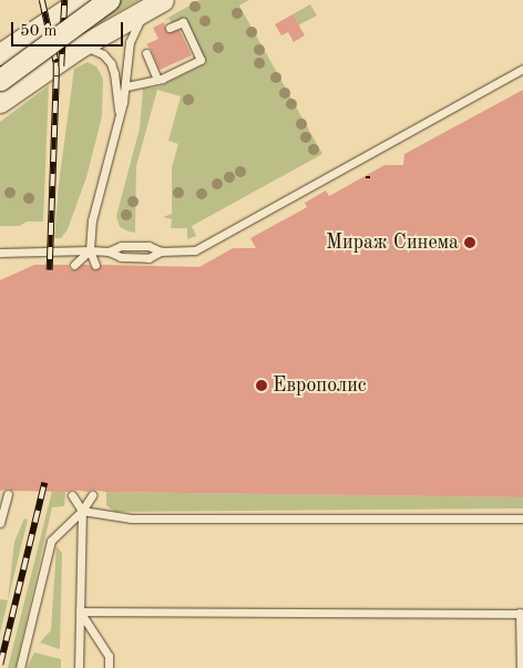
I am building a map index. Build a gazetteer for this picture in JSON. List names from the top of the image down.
{
  "places": ["Мираж Синема", "Европолис"],
  "scale_bar": "50 m"
}
